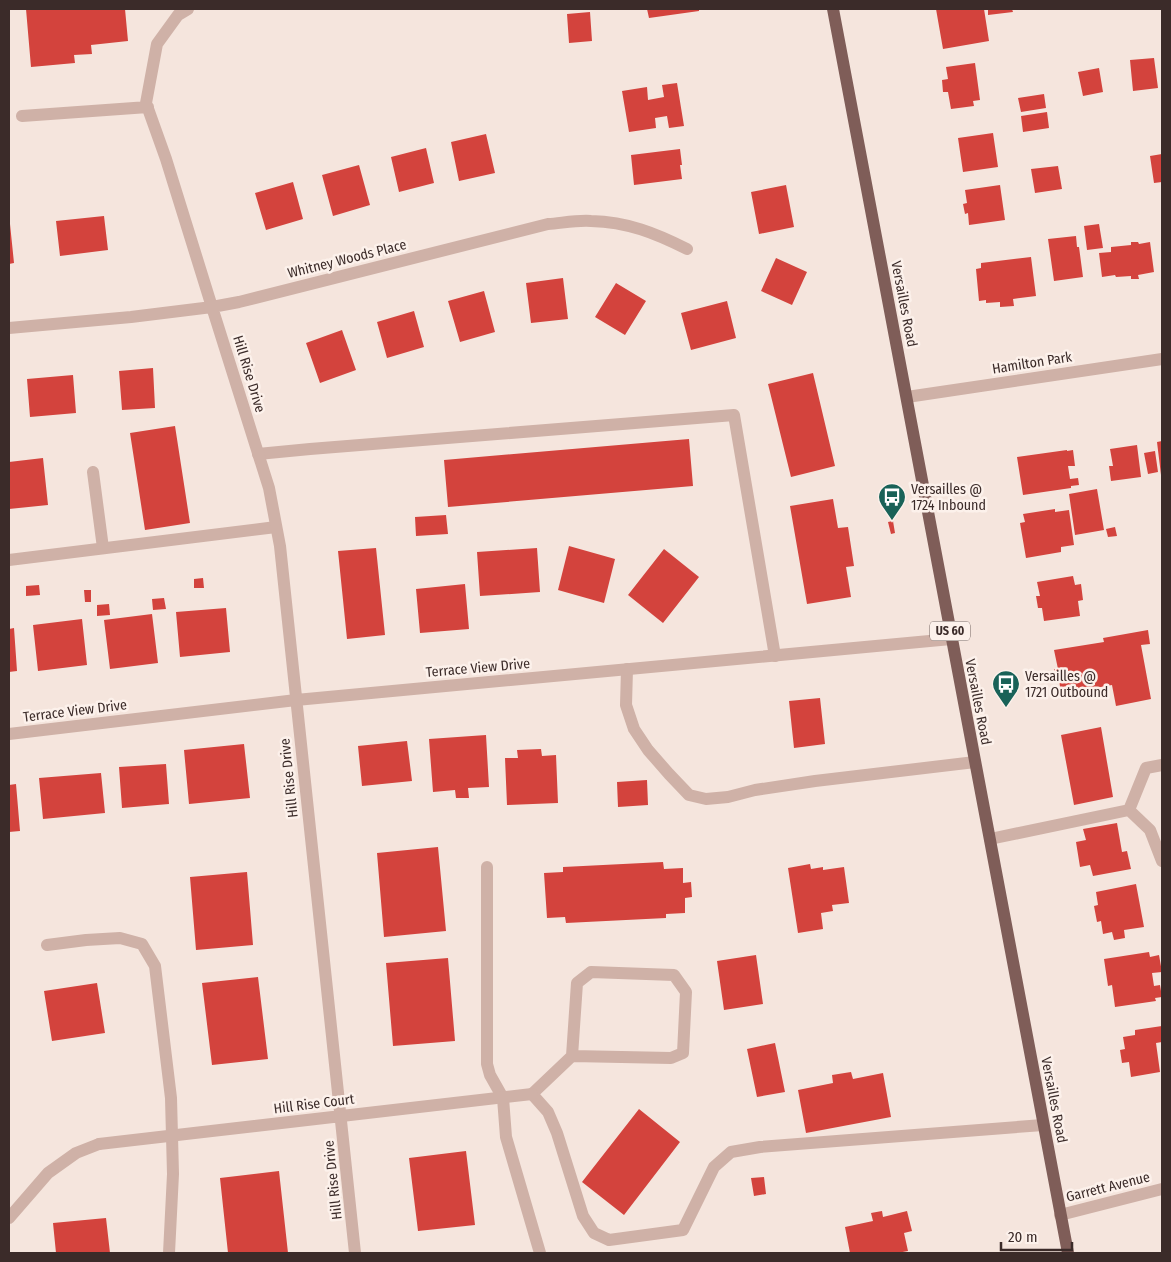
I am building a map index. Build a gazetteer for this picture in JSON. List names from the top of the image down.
{
  "streets": {
    "main road": ["Versailles Road", "US 60"],
    "street": [
      "Whitney Woods Place",
      "Hamilton Park",
      "Hill Rise Drive",
      "Terrace View Drive",
      "Hill Rise Court",
      "Garrett Avenue"
    ]
  },
  "crossings": [
    ["Whitney Woods Place", "Hill Rise Drive"],
    ["Versailles Road", "Hamilton Park"],
    ["Versailles Road", "Terrace View Drive"],
    ["Versailles Road", "Garrett Avenue"],
    ["Hill Rise Drive", "Terrace View Drive"],
    ["Hill Rise Drive", "Hill Rise Court"]
  ],
  "places": {
    "bus stop": ["Versailles @ 1724 Inbound", "Versailles @ 1721 Outbound"]
  },
  "scale_bar": "20 m"
}
